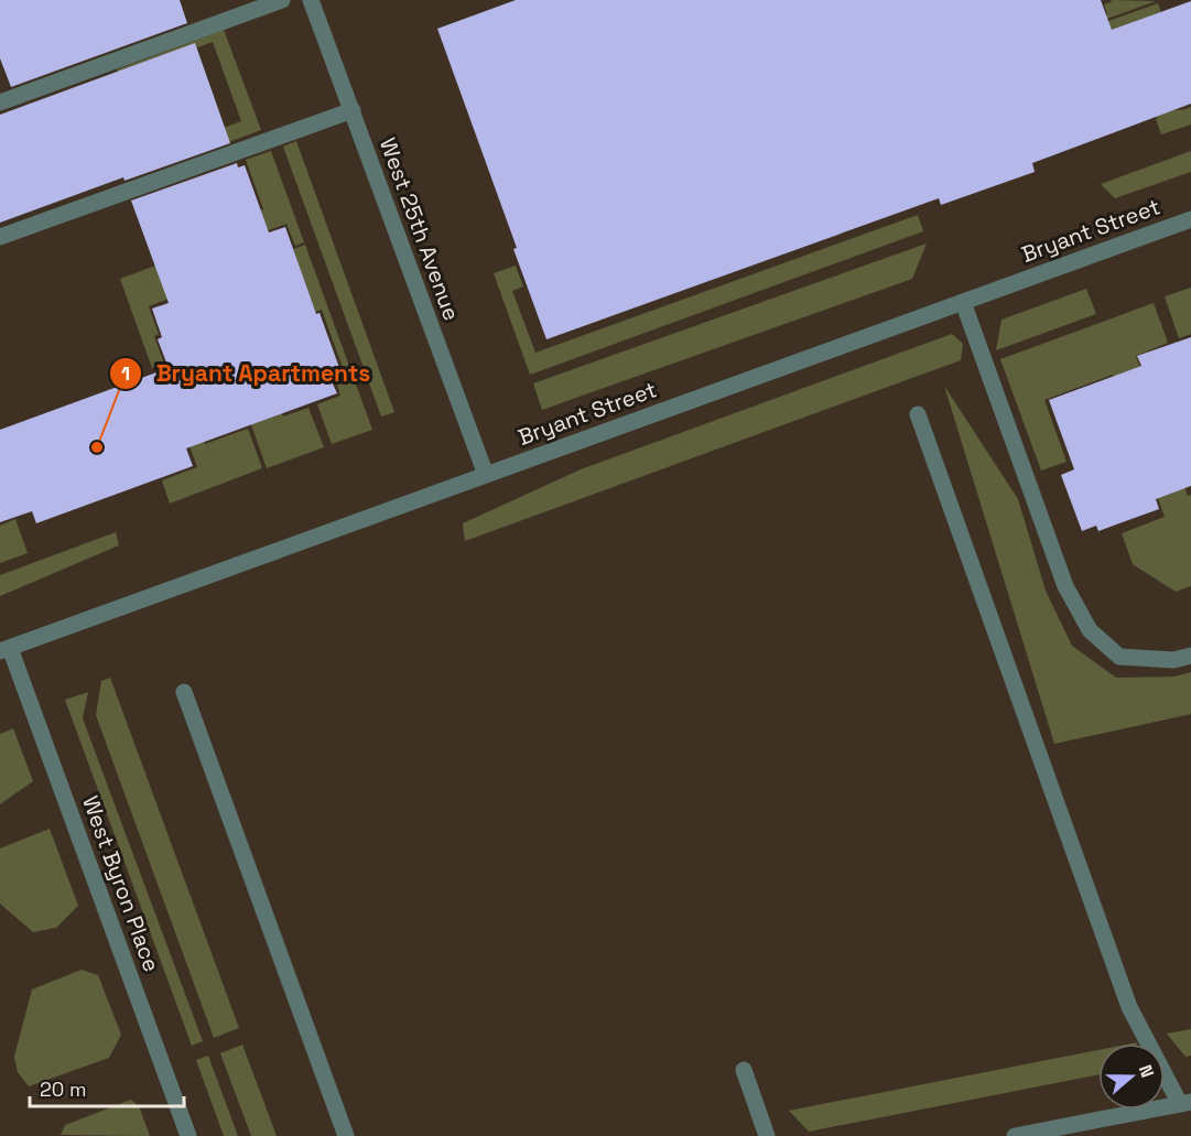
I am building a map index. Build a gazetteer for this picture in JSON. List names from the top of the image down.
{
  "streets": {
    "street": ["West 25th Avenue", "Bryant Street", "West Byron Place"]
  },
  "crossings": [
    ["West 25th Avenue", "Bryant Street"],
    ["Bryant Street", "West Byron Place"]
  ],
  "places": ["Bryant Apartments"],
  "scale_bar": "20 m",
  "north": "right"
}
